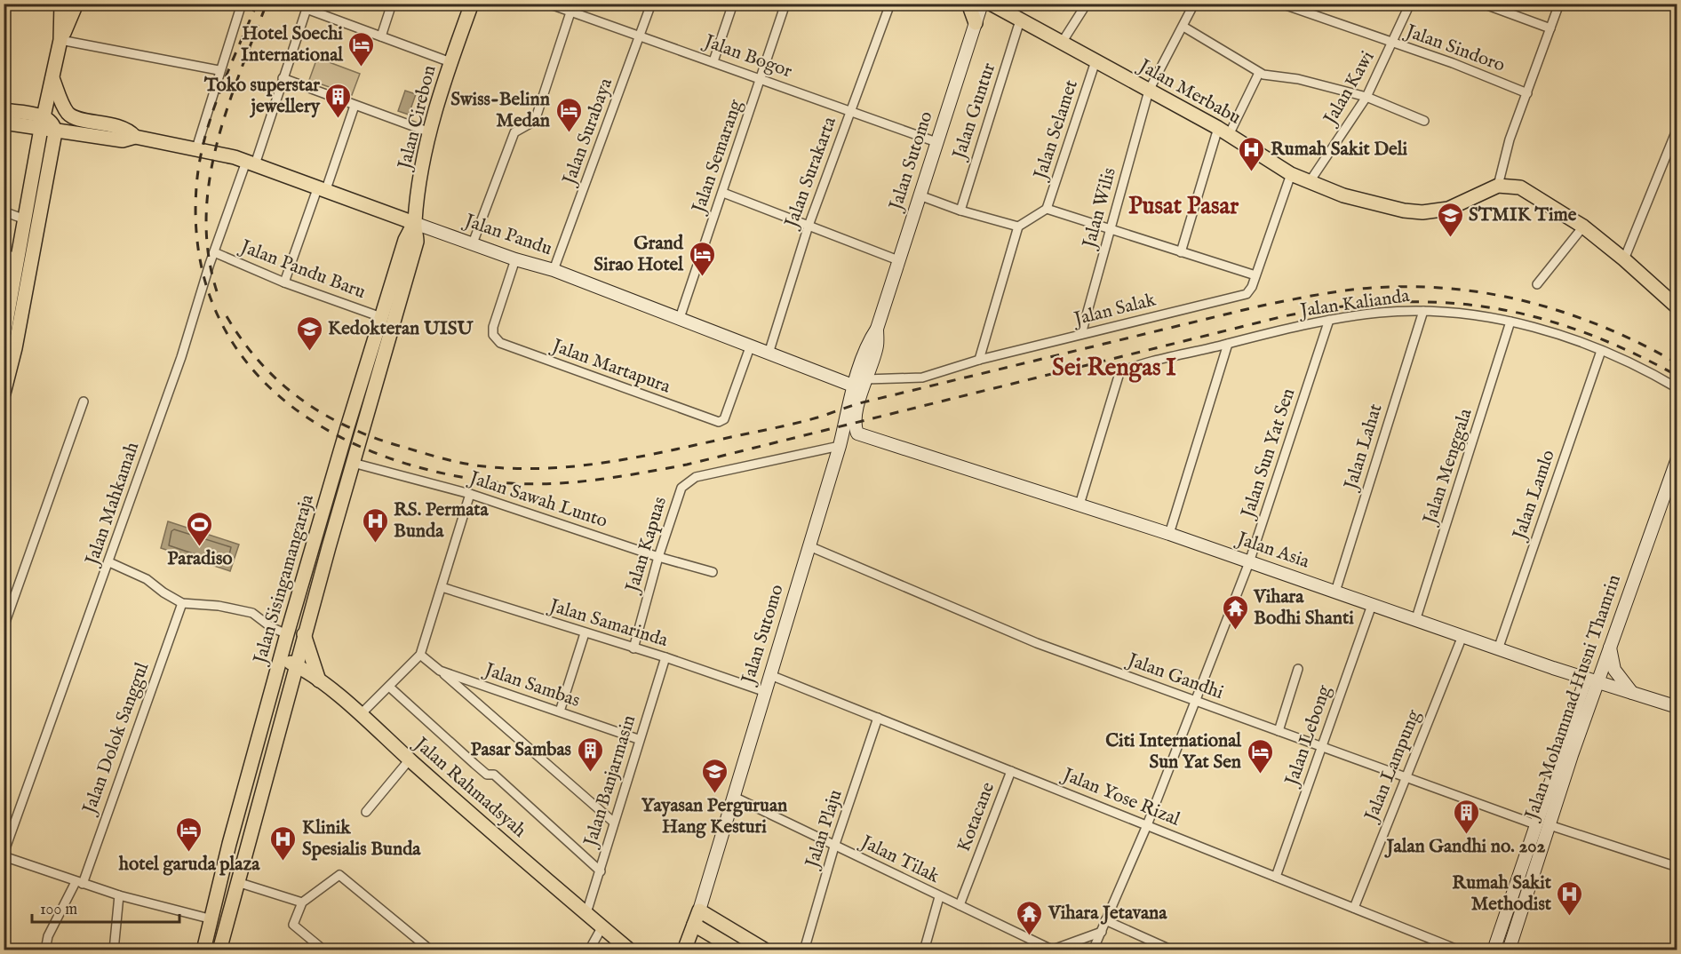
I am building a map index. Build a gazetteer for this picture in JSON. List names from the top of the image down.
{
  "streets": {
    "main road": [
      "Jalan Merbabu",
      "Jalan Cirebon",
      "Jalan Sutomo",
      "Jalan Pandu",
      "Jalan Asia",
      "Jalan Sisingamangaraja",
      "Jalan Mohammad Husni Thamrin",
      "Jalan Rahmadsyah"
    ],
    "street": [
      "Jalan Sindoro",
      "Jalan Bogor",
      "Jalan Kawi",
      "Jalan Guntur",
      "Jalan Selamet",
      "Jalan Surabaya",
      "Jalan Semarang",
      "Jalan Surakarta",
      "Jalan Wilis",
      "Jalan Pandu Baru",
      "Jalan Kalianda",
      "Jalan Salak",
      "Jalan Martapura",
      "Jalan Lahat",
      "Jalan Sun Yat Sen",
      "Jalan Menggala",
      "Jalan Lamlo",
      "Jalan Sawah Lunto",
      "Jalan Mahkamah",
      "Jalan Kapuas",
      "Jalan Samarinda",
      "Jalan Gandhi",
      "Jalan Sambas",
      "Jalan Lebong",
      "Jalan Dolok Sanggul",
      "Jalan Lampung",
      "Jalan Banjarmasin",
      "Jalan Yose Rizal",
      "Kotacane",
      "Jalan Plaju",
      "Jalan Tilak"
    ]
  },
  "crossings": [
    ["Jalan Sindoro", "Jalan Kawi"],
    ["Jalan Bogor", "Jalan Surabaya"],
    ["Jalan Bogor", "Jalan Semarang"],
    ["Jalan Bogor", "Jalan Sutomo"],
    ["Jalan Bogor", "Jalan Surakarta"],
    ["Jalan Kawi", "Jalan Merbabu"],
    ["Jalan Merbabu", "Jalan Guntur"],
    ["Jalan Merbabu", "Jalan Selamet"],
    ["Jalan Merbabu", "Jalan Wilis"],
    ["Jalan Merbabu", "Jalan Salak"],
    ["Jalan Cirebon", "Jalan Pandu"],
    ["Jalan Cirebon", "Jalan Sisingamangaraja"],
    ["Jalan Surabaya", "Jalan Pandu"],
    ["Jalan Semarang", "Jalan Pandu"],
    ["Jalan Sutomo", "Jalan Pandu"],
    ["Jalan Sutomo", "Jalan Salak"],
    ["Jalan Sutomo", "Jalan Kapuas"],
    ["Jalan Sutomo", "Jalan Asia"],
    ["Jalan Sutomo", "Jalan Samarinda"],
    ["Jalan Sutomo", "Jalan Gandhi"],
    ["Jalan Sutomo", "Jalan Yose Rizal"],
    ["Jalan Sutomo", "Jalan Tilak"],
    ["Jalan Surakarta", "Jalan Pandu"],
    ["Jalan Wilis", "Jalan Salak"],
    ["Jalan Pandu", "Jalan Salak"],
    ["Jalan Pandu", "Jalan Martapura"],
    ["Jalan Pandu", "Jalan Mahkamah"],
    ["Jalan Pandu", "Jalan Sisingamangaraja"],
    ["Jalan Pandu Baru", "Jalan Mahkamah"],
    ["Jalan Pandu Baru", "Jalan Sisingamangaraja"],
    ["Jalan Kalianda", "Jalan Lahat"],
    ["Jalan Kalianda", "Jalan Sun Yat Sen"],
    ["Jalan Kalianda", "Jalan Menggala"],
    ["Jalan Kalianda", "Jalan Lamlo"],
    ["Jalan Kalianda", "Jalan Asia"],
    ["Jalan Lahat", "Jalan Asia"],
    ["Jalan Sun Yat Sen", "Jalan Asia"],
    ["Jalan Sun Yat Sen", "Jalan Gandhi"],
    ["Jalan Sun Yat Sen", "Jalan Yose Rizal"],
    ["Jalan Sun Yat Sen", "Jalan Tilak"],
    ["Jalan Menggala", "Jalan Asia"],
    ["Jalan Lamlo", "Jalan Asia"],
    ["Jalan Sawah Lunto", "Jalan Kapuas"],
    ["Jalan Sawah Lunto", "Jalan Sisingamangaraja"],
    ["Jalan Kapuas", "Jalan Samarinda"],
    ["Jalan Asia", "Jalan Mohammad Husni Thamrin"],
    ["Jalan Asia", "Jalan Lebong"],
    ["Jalan Asia", "Jalan Lampung"],
    ["Jalan Sisingamangaraja", "Jalan Rahmadsyah"],
    ["Jalan Samarinda", "Jalan Banjarmasin"],
    ["Jalan Gandhi", "Jalan Mohammad Husni Thamrin"],
    ["Jalan Gandhi", "Jalan Lebong"],
    ["Jalan Gandhi", "Jalan Lampung"],
    ["Jalan Sambas", "Jalan Banjarmasin"],
    ["Jalan Lebong", "Jalan Yose Rizal"],
    ["Jalan Lampung", "Jalan Yose Rizal"],
    ["Jalan Banjarmasin", "Jalan Rahmadsyah"],
    ["Jalan Yose Rizal", "Kotacane"],
    ["Jalan Yose Rizal", "Jalan Plaju"],
    ["Kotacane", "Jalan Tilak"],
    ["Jalan Plaju", "Jalan Tilak"]
  ],
  "districts": ["Pusat Pasar", "Sei Rengas I"],
  "places": {
    "hotel": [
      "Hotel Soechi International",
      "Swiss-Belinn Medan",
      "Grand Sirao Hotel",
      "Citi International Sun Yat Sen",
      "hotel garuda plaza"
    ],
    "building": ["Toko superstar jewellery", "Pasar Sambas", "Jalan Gandhi no. 202"],
    "hospital": [
      "Rumah Sakit Deli",
      "RS. Permata Bunda",
      "Klinik Spesialis Bunda",
      "Rumah Sakit Methodist"
    ],
    "school or university": ["STMIK Time", "Kedokteran UISU", "Yayasan Perguruan Hang Kesturi"],
    "sports": ["Paradiso"],
    "temple": ["Vihara Bodhi Shanti", "Vihara Jetavana"]
  },
  "scale_bar": "100 m"
}
